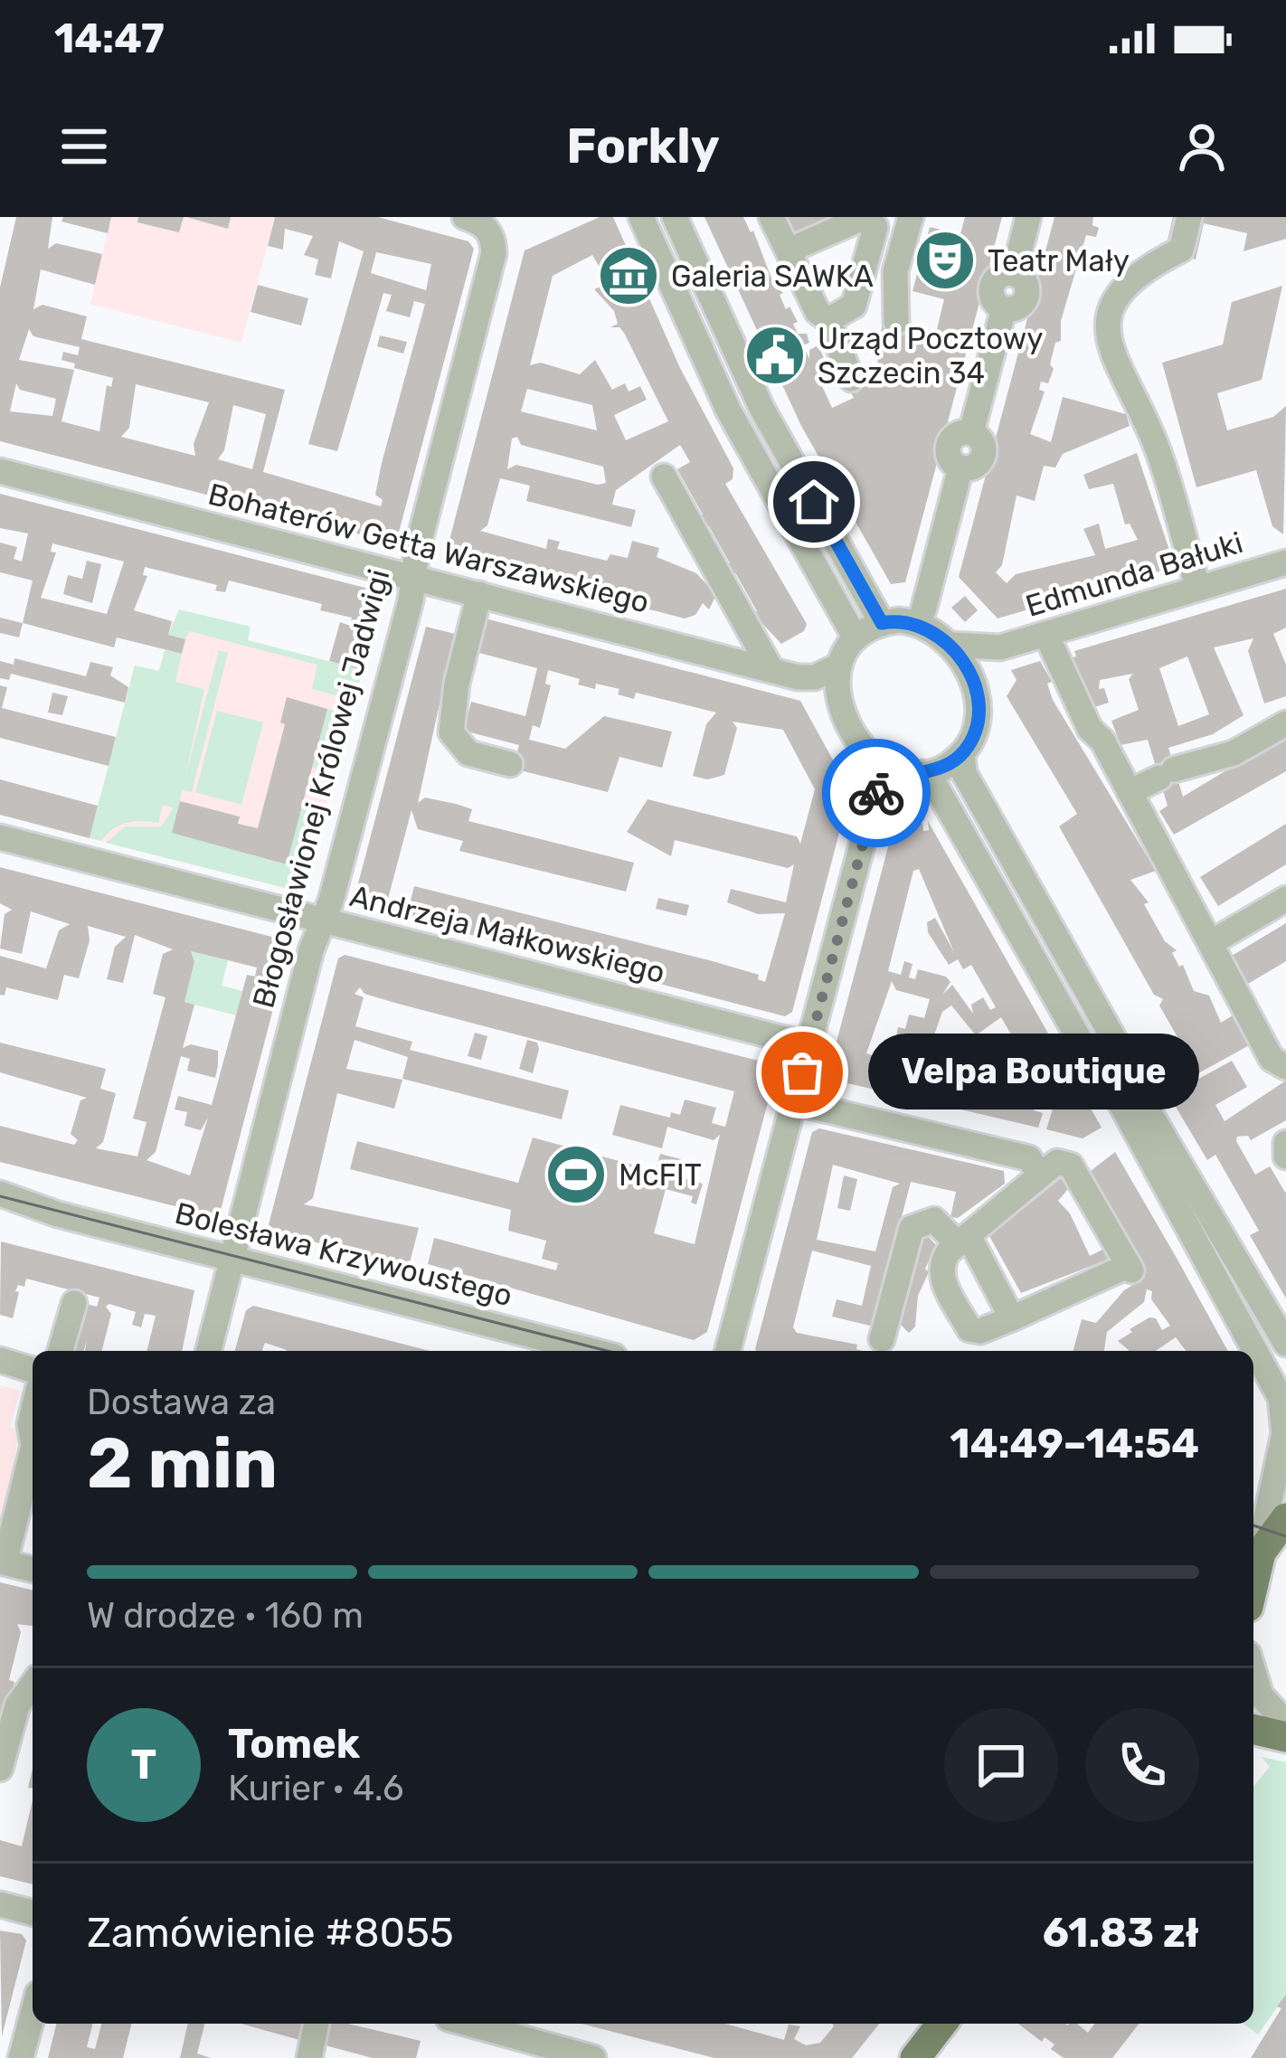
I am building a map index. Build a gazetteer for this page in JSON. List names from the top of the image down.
{
  "streets": {
    "street": [
      "Bohaterów Getta Warszawskiego",
      "Edmunda Bałuki",
      "Błogosławionej Królowej Jadwigi",
      "Andrzeja Małkowskiego",
      "Bolesława Krzywoustego"
    ]
  },
  "crossings": [
    ["Bohaterów Getta Warszawskiego", "Edmunda Bałuki"],
    ["Bohaterów Getta Warszawskiego", "Błogosławionej Królowej Jadwigi"],
    ["Błogosławionej Królowej Jadwigi", "Andrzeja Małkowskiego"],
    ["Błogosławionej Królowej Jadwigi", "Bolesława Krzywoustego"]
  ],
  "places": {
    "theatre": ["Teatr Mały"],
    "museum": ["Galeria SAWKA"],
    "public building": ["Urząd Pocztowy Szczecin 34"],
    "other": ["Velpa Boutique"],
    "sports": ["McFIT"]
  },
  "page": {
    "status": "14:47",
    "header": "Forkly",
    "bubble": "Velpa Boutique",
    "heading": ["2 min", "Dostawa za", "14:49–14:54"],
    "panel": [
      "Tomek",
      "Kurier · 4.6",
      "Zamówienie #8055",
      "61.83 zł"
    ],
    "bar": "W drodze · 160 m",
    "round": "T"
  }
}
